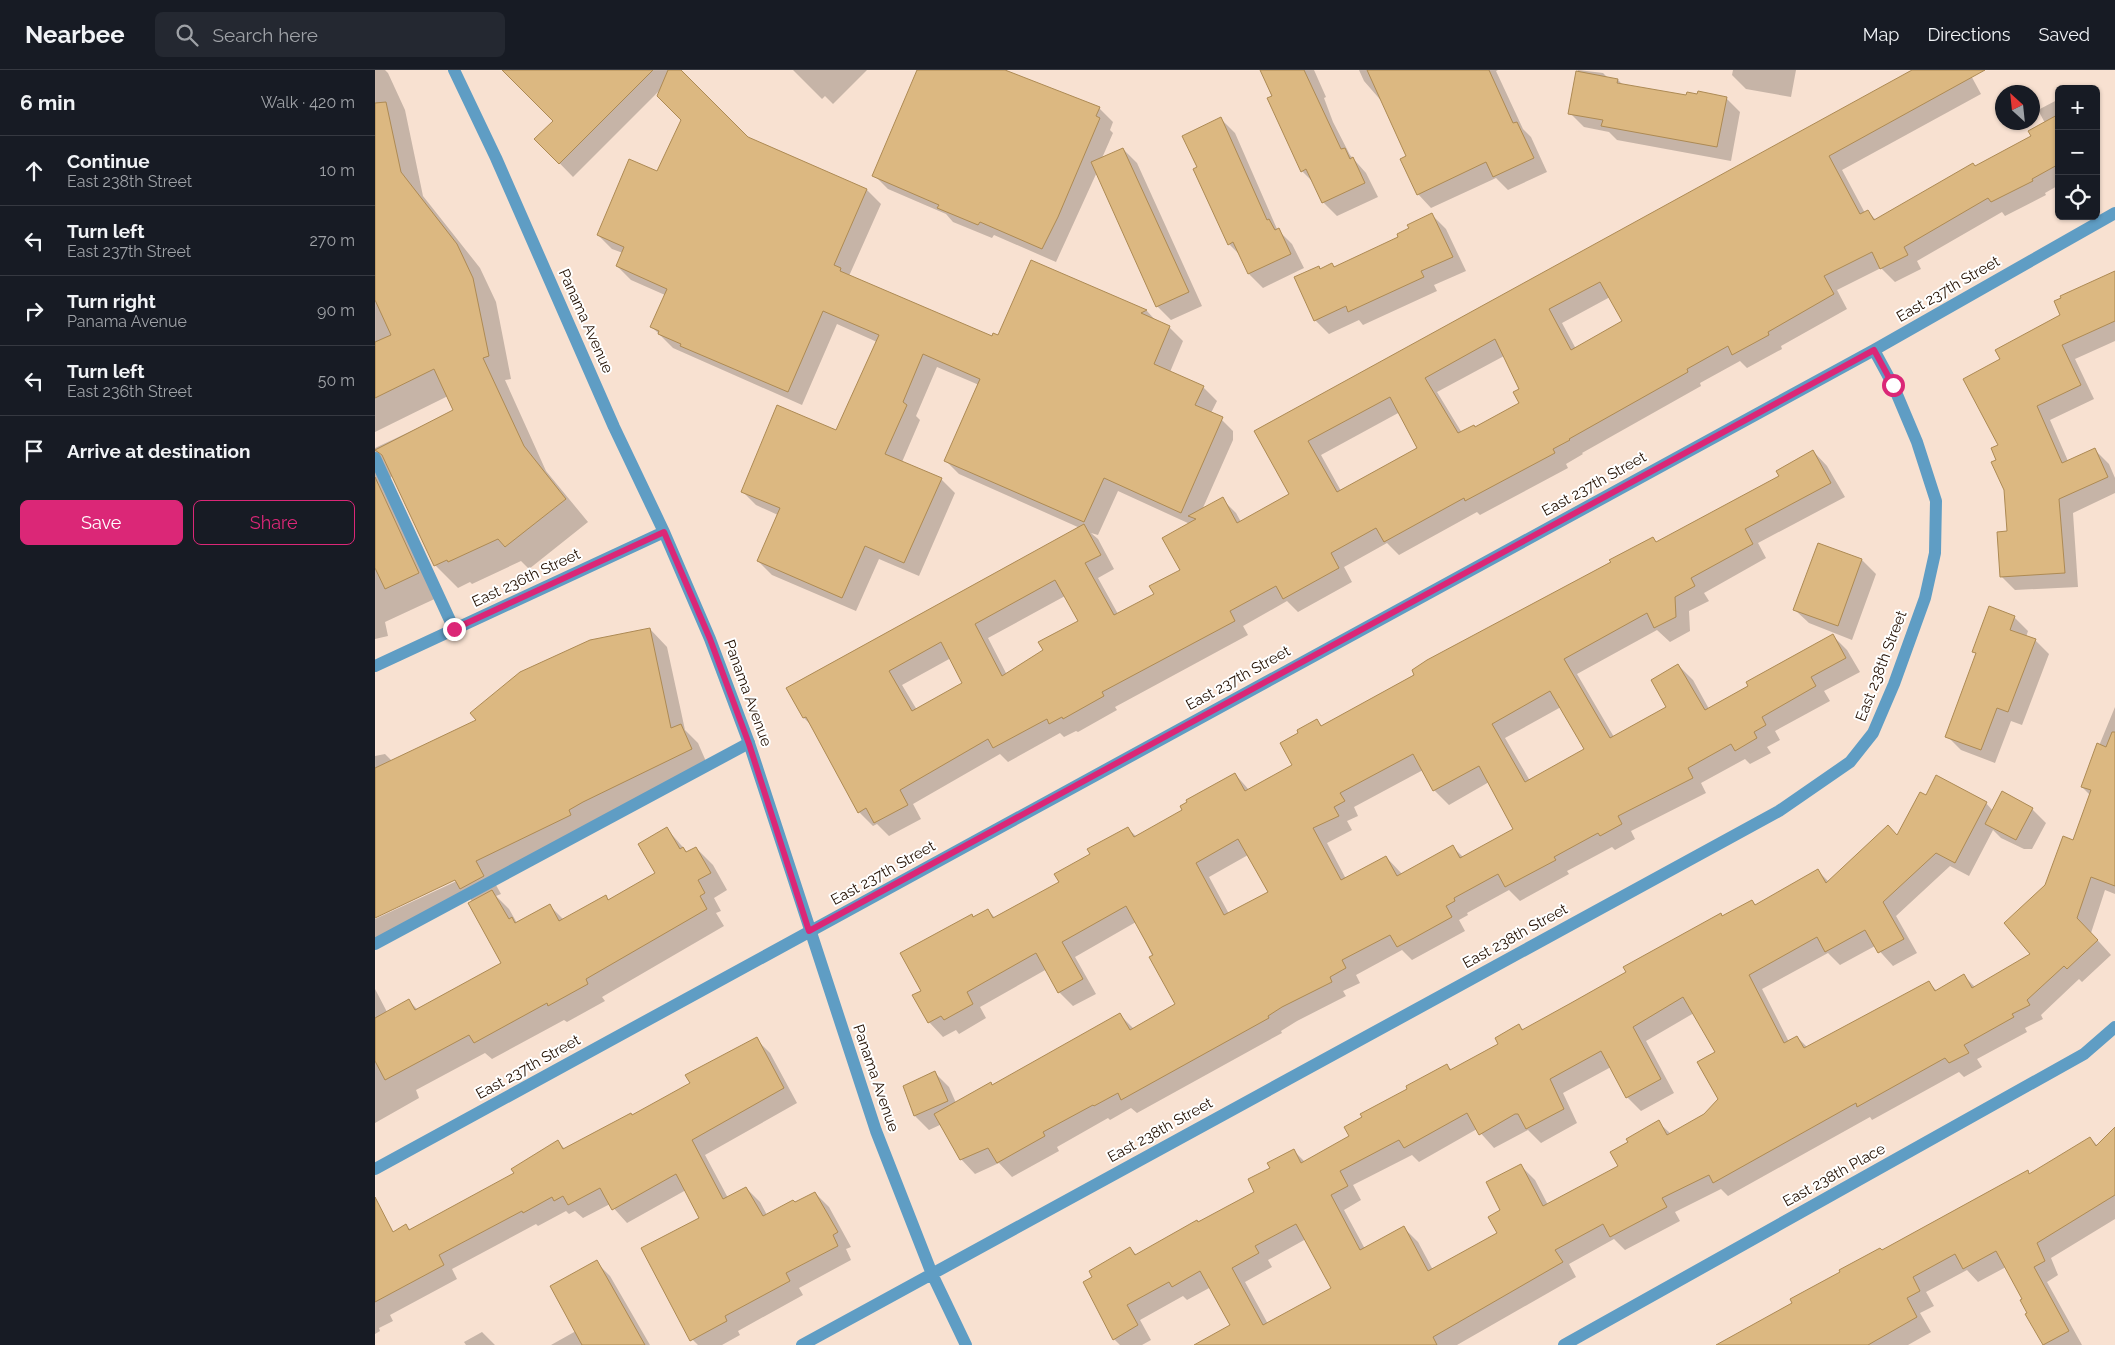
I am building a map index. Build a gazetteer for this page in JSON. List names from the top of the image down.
{
  "streets": {
    "street": [
      "East 237th Street",
      "Panama Avenue",
      "East 236th Street",
      "East 238th Street",
      "East 238th Place"
    ]
  },
  "crossings": [
    ["East 237th Street", "Panama Avenue"],
    ["East 237th Street", "East 238th Street"],
    ["Panama Avenue", "East 236th Street"],
    ["Panama Avenue", "East 238th Street"]
  ],
  "north": "top left",
  "page": {
    "header": "Nearbee",
    "search": "Search here",
    "nav": ["Map", "Directions", "Saved"],
    "heading": ["6 min", "Walk · 420 m"],
    "map_buttons": ["+", "−"],
    "list": [
      ["Continue", "East 238th Street", "10 m"],
      ["Turn left", "East 237th Street", "270 m"],
      ["Turn right", "Panama Avenue", "90 m"],
      ["Turn left", "East 236th Street", "50 m"],
      "Arrive at destination"
    ],
    "buttons": ["Save", "Share"]
  }
}
